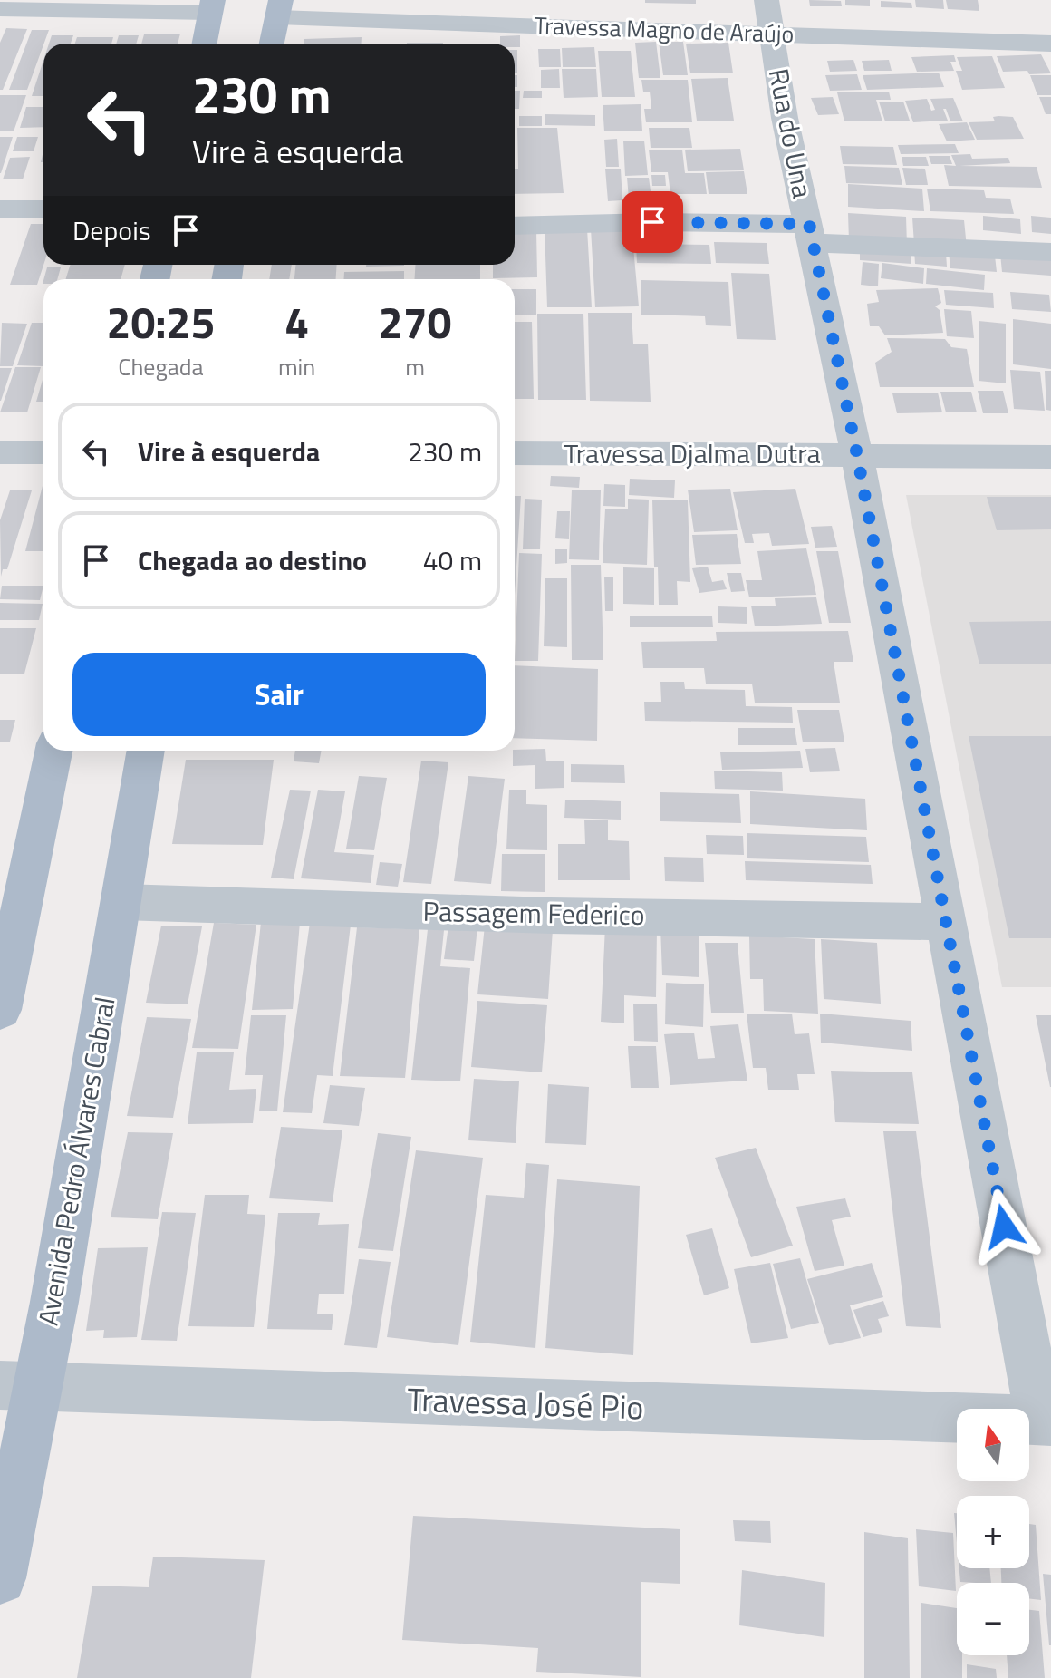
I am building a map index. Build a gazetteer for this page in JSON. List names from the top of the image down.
{
  "streets": {
    "main road": ["Avenida Pedro Álvares Cabral"],
    "street": [
      "Travessa Magno de Araújo",
      "Rua do Una",
      "Travessa Djalma Dutra",
      "Passagem Federico",
      "Travessa José Pio"
    ]
  },
  "crossings": [
    ["Travessa Magno de Araújo", "Rua do Una"],
    ["Rua do Una", "Travessa Djalma Dutra"],
    ["Rua do Una", "Passagem Federico"],
    ["Rua do Una", "Travessa José Pio"],
    ["Passagem Federico", "Avenida Pedro Álvares Cabral"],
    ["Avenida Pedro Álvares Cabral", "Travessa José Pio"]
  ],
  "north": "top",
  "page": {
    "turn": ["230 m", "Vire à esquerda"],
    "then": "Depois",
    "eta": [
      "20:25",
      "Chegada",
      "4",
      "min",
      "270",
      "m"
    ],
    "list": [
      {
        "name": "Vire à esquerda",
        "value": "230 m"
      },
      {
        "name": "Chegada ao destino",
        "value": "40 m"
      }
    ],
    "buttons": "Sair",
    "map_buttons": ["+", "−"]
  }
}
